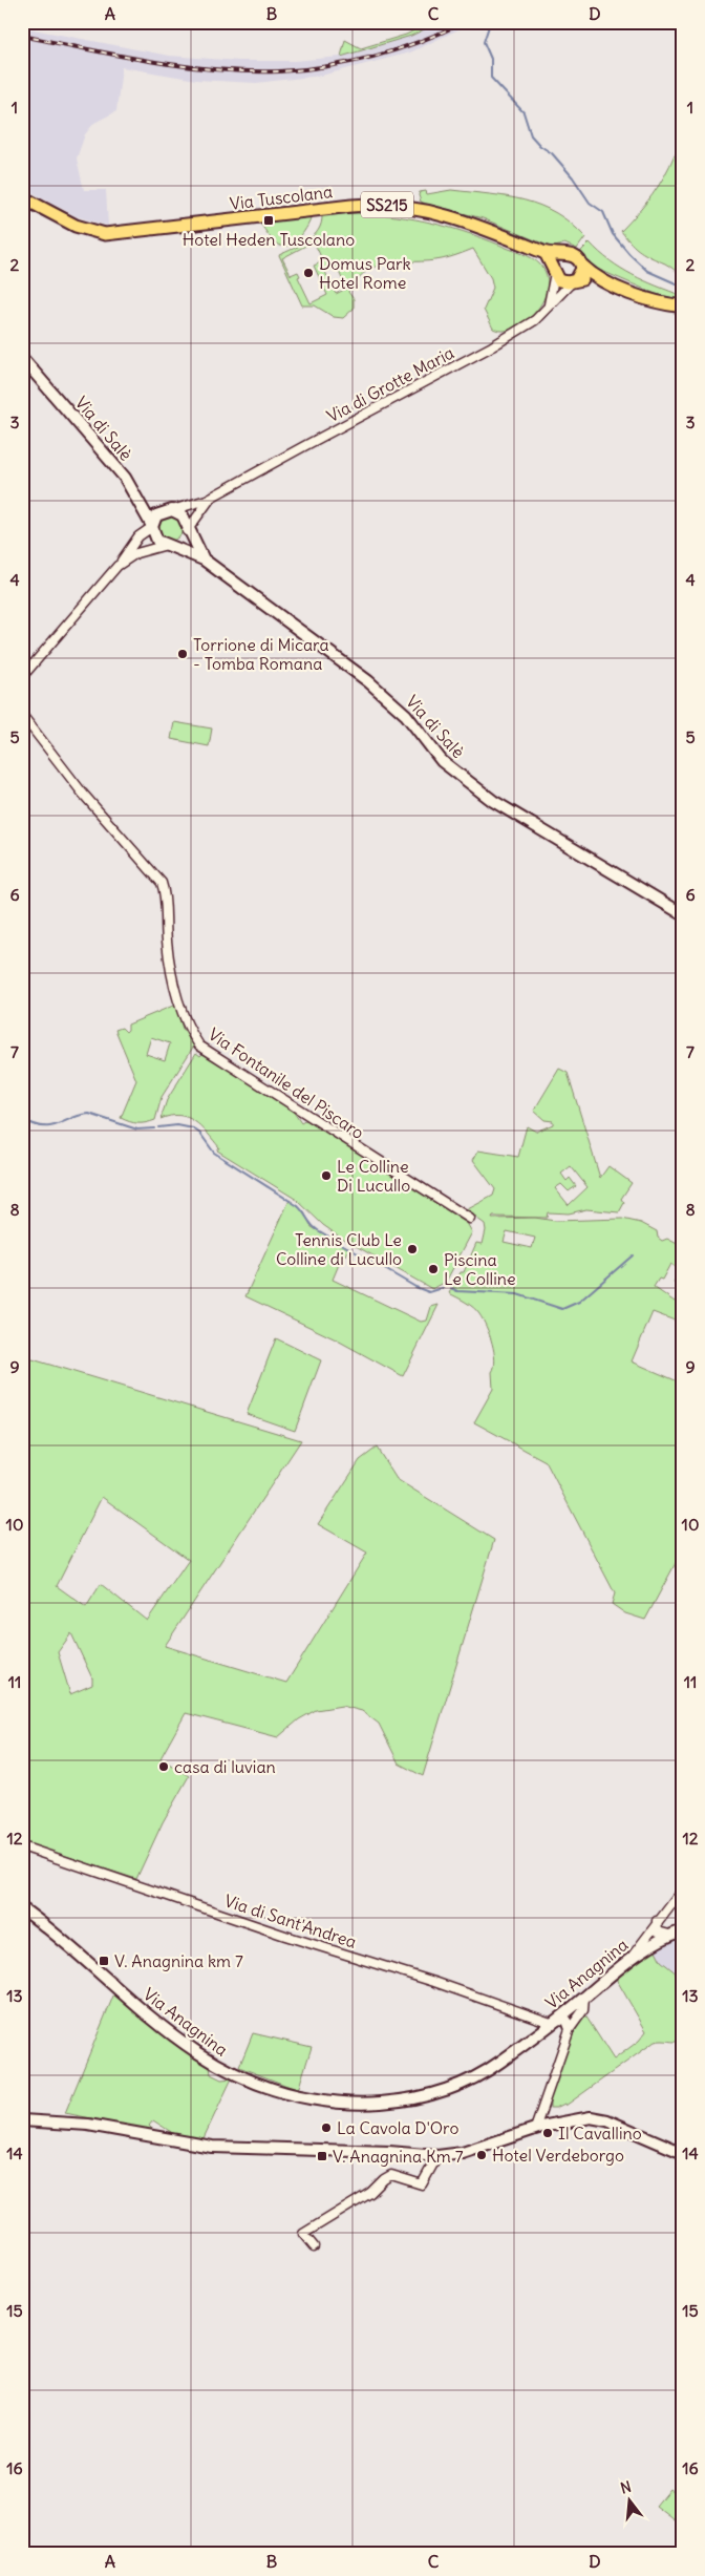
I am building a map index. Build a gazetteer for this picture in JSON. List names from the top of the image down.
{
  "streets": {
    "main road": [
      "Via Tuscolana",
      "SS215",
      "Via di Salè",
      "Via Anagnina"
    ],
    "street": ["Via di Grotte Maria", "Via Fontanile del Piscaro", "Via di Sant'Andrea"]
  },
  "crossings": [
    ["Via Tuscolana", "Via di Grotte Maria"],
    ["Via di Grotte Maria", "Via di Salè"],
    ["Via di Sant'Andrea", "Via Anagnina"]
  ],
  "places": {
    "transit": ["Hotel Heden Tuscolano", "V. Anagnina km 7", "V. Anagnina Km 7"],
    "other": [
      "Domus Park Hotel Rome",
      "Torrione di Micara - Tomba Romana",
      "Le Colline Di Lucullo",
      "Tennis Club Le Colline di Lucullo",
      "Piscina Le Colline",
      "casa di luvian",
      "La Cavola D'Oro",
      "Il Cavallino",
      "Hotel Verdeborgo"
    ]
  },
  "north": "top",
  "grid": {
    "columns": [
      "A",
      "B",
      "C",
      "D"
    ],
    "rows": [
      "1",
      "2",
      "3",
      "4",
      "5",
      "6",
      "7",
      "8",
      "9",
      "10",
      "11",
      "12",
      "13",
      "14",
      "15",
      "16"
    ]
  }
}
